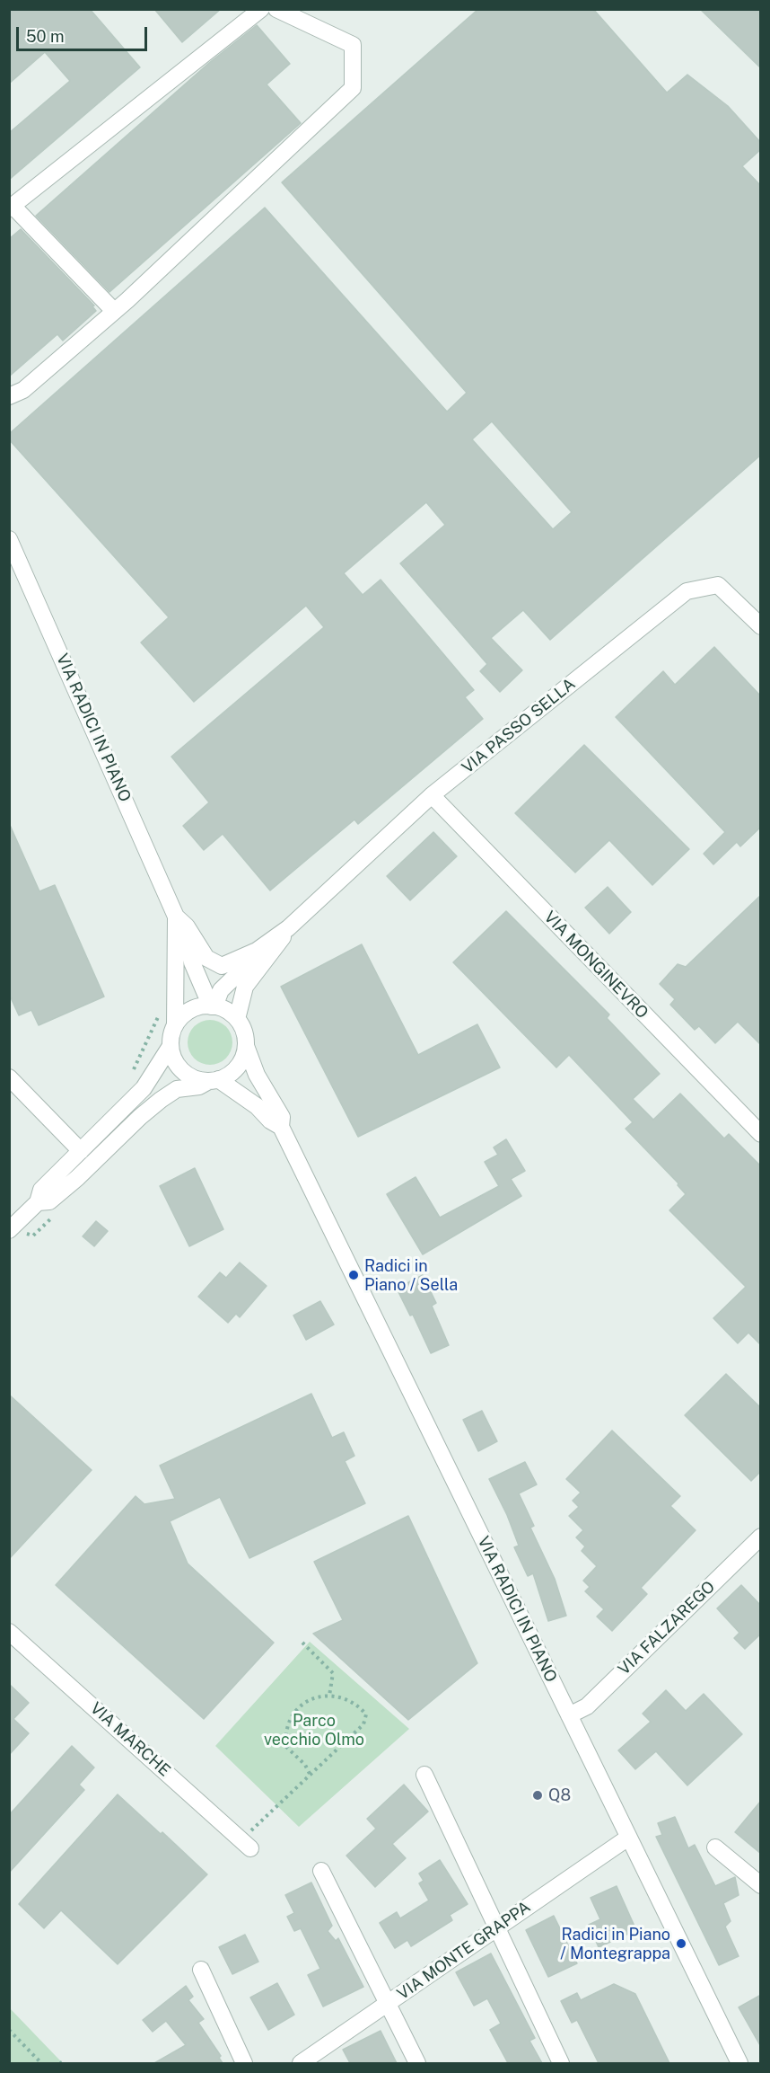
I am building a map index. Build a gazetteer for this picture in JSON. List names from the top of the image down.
{
  "streets": {
    "street": [
      "VIA PASSO SELLA",
      "VIA RADICI IN PIANO",
      "VIA MONGINEVRO",
      "VIA FALZAREGO",
      "VIA MARCHE",
      "VIA MONTE GRAPPA"
    ]
  },
  "crossings": [
    ["VIA PASSO SELLA", "VIA RADICI IN PIANO"],
    ["VIA PASSO SELLA", "VIA MONGINEVRO"],
    ["VIA RADICI IN PIANO", "VIA FALZAREGO"],
    ["VIA RADICI IN PIANO", "VIA MONTE GRAPPA"]
  ],
  "parks": ["Parco vecchio Olmo"],
  "places": ["Radici in Piano / Sella", "Q8", "Radici in Piano / Montegrappa"],
  "scale_bar": "50 m"
}
